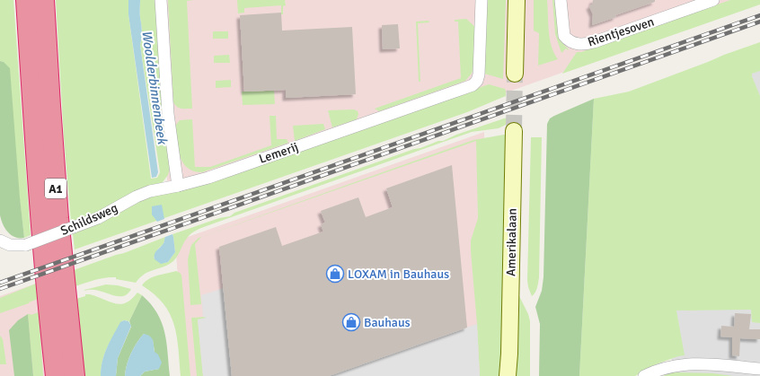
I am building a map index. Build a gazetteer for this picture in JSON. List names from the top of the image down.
{
  "streets": {
    "highway": ["A1"],
    "main road": ["Amerikalaan"],
    "street": ["Rientjesoven", "Lemerij", "Schildsweg"]
  },
  "crossings": [
    ["Lemerij", "Schildsweg"]
  ],
  "water": ["Woolderbinnenbeek"],
  "places": {
    "shop": ["LOXAM in Bauhaus", "Bauhaus"]
  }
}
